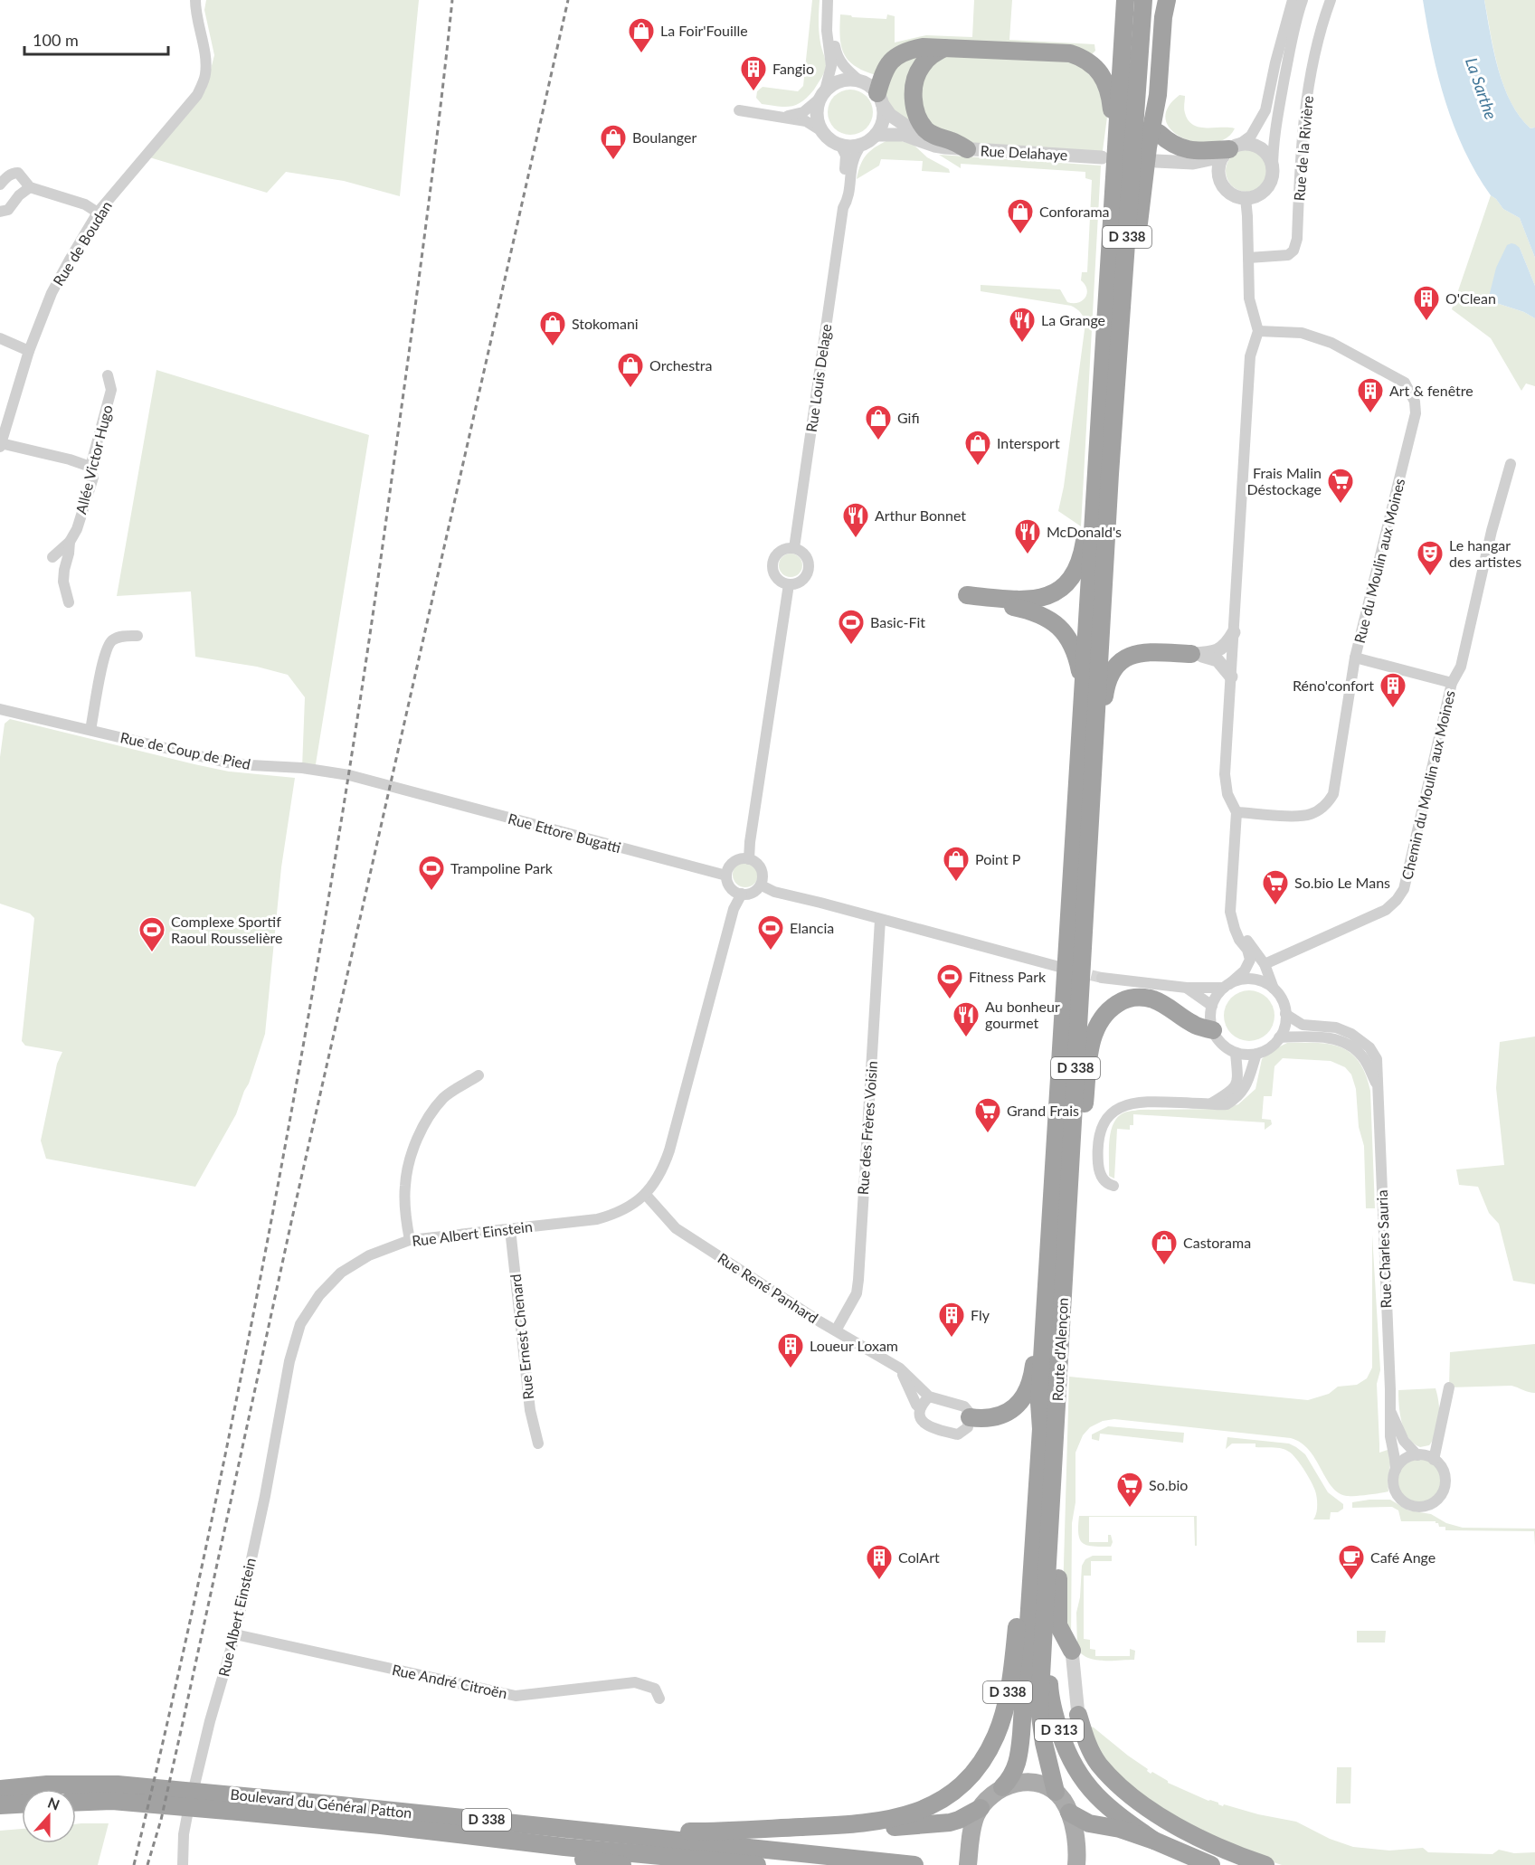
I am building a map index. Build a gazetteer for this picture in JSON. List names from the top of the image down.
{
  "streets": {
    "highway": [
      "D 338",
      "Route d'Alençon",
      "D 313",
      "Boulevard du Général Patton"
    ],
    "street": [
      "Rue de la Rivière",
      "Rue Delahaye",
      "Rue de Boudan",
      "Rue Louis Delage",
      "Allée Victor Hugo",
      "Rue du Moulin aux Moines",
      "Rue de Coup de Pied",
      "Chemin du Moulin aux Moines",
      "Rue Ettore Bugatti",
      "Rue des Frères Voisin",
      "Rue Albert Einstein",
      "Rue Charles Sauria",
      "Rue René Panhard",
      "Rue Ernest Chenard",
      "Rue André Citroën"
    ]
  },
  "crossings": [
    ["Rue Delahaye", "Rue Louis Delage"],
    ["D 338", "Route d'Alençon"],
    ["D 338", "D 313"],
    ["D 338", "Boulevard du Général Patton"],
    ["Rue du Moulin aux Moines", "Chemin du Moulin aux Moines"],
    ["Rue de Coup de Pied", "Rue Ettore Bugatti"],
    ["Rue Ettore Bugatti", "Rue Albert Einstein"],
    ["Rue des Frères Voisin", "Rue René Panhard"],
    ["Rue Albert Einstein", "Rue René Panhard"],
    ["Rue Albert Einstein", "Rue Ernest Chenard"],
    ["Rue Albert Einstein", "Rue André Citroën"],
    ["Route d'Alençon", "D 313"]
  ],
  "water": ["La Sarthe"],
  "places": {
    "shop": [
      "La Foir'Fouille",
      "Boulanger",
      "Conforama",
      "Stokomani",
      "Orchestra",
      "Gifi",
      "Intersport",
      "Point P",
      "Castorama"
    ],
    "building": [
      "Fangio",
      "O'Clean",
      "Art & fenêtre",
      "Réno'confort",
      "Fly",
      "Loueur Loxam",
      "ColArt"
    ],
    "restaurant": [
      "La Grange",
      "Arthur Bonnet",
      "McDonald's",
      "Au bonheur gourmet"
    ],
    "supermarket": [
      "Frais Malin Déstockage",
      "So.bio Le Mans",
      "Grand Frais",
      "So.bio"
    ],
    "theatre": ["Le hangar des artistes"],
    "sports": [
      "Basic-Fit",
      "Trampoline Park",
      "Elancia",
      "Complexe Sportif Raoul Rousselière",
      "Fitness Park"
    ],
    "cafe": ["Café Ange"]
  },
  "scale_bar": "100 m",
  "north": "top"
}
